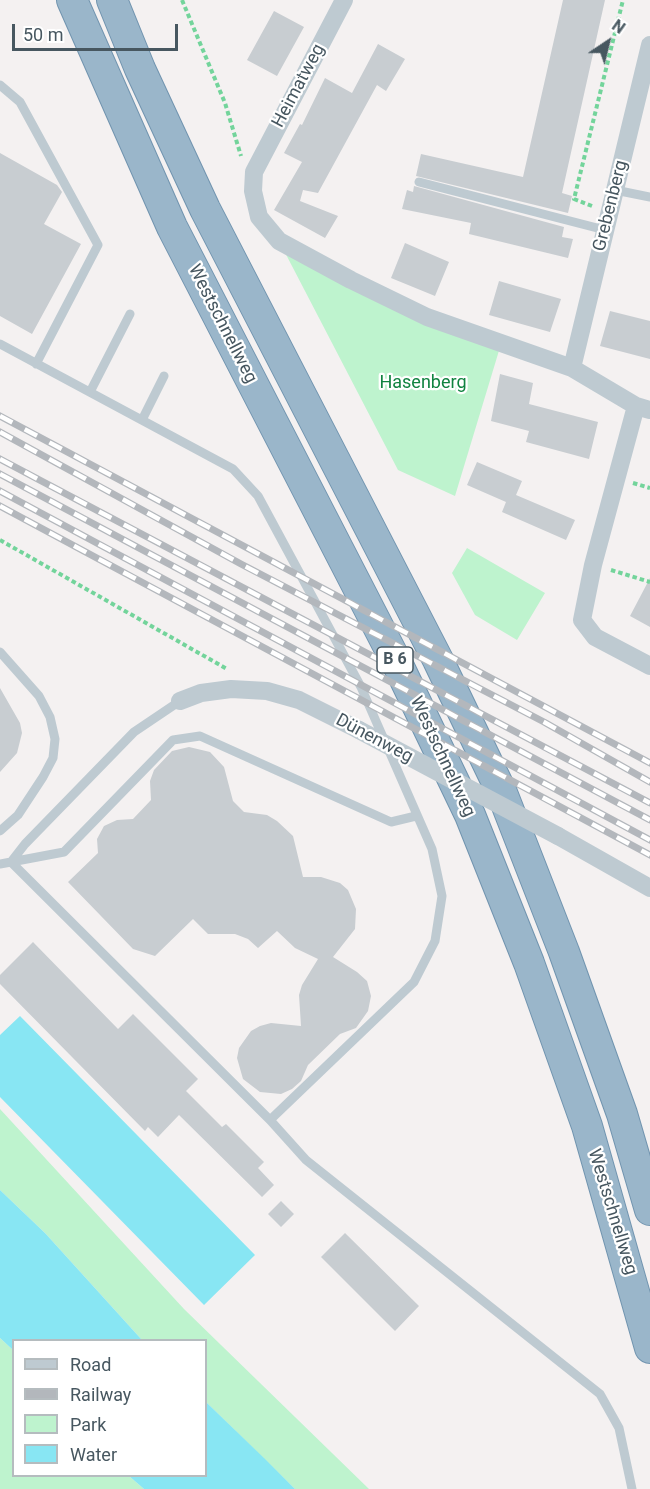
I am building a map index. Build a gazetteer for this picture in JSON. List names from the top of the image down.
{
  "streets": {
    "highway": ["Westschnellweg", "B 6"],
    "street": ["Heimatweg", "Grebenberg", "Dünenweg"]
  },
  "parks": ["Hasenberg"],
  "legend": [
    "Road",
    "Railway",
    "Park",
    "Water"
  ],
  "scale_bar": "50 m",
  "north": "top right"
}
